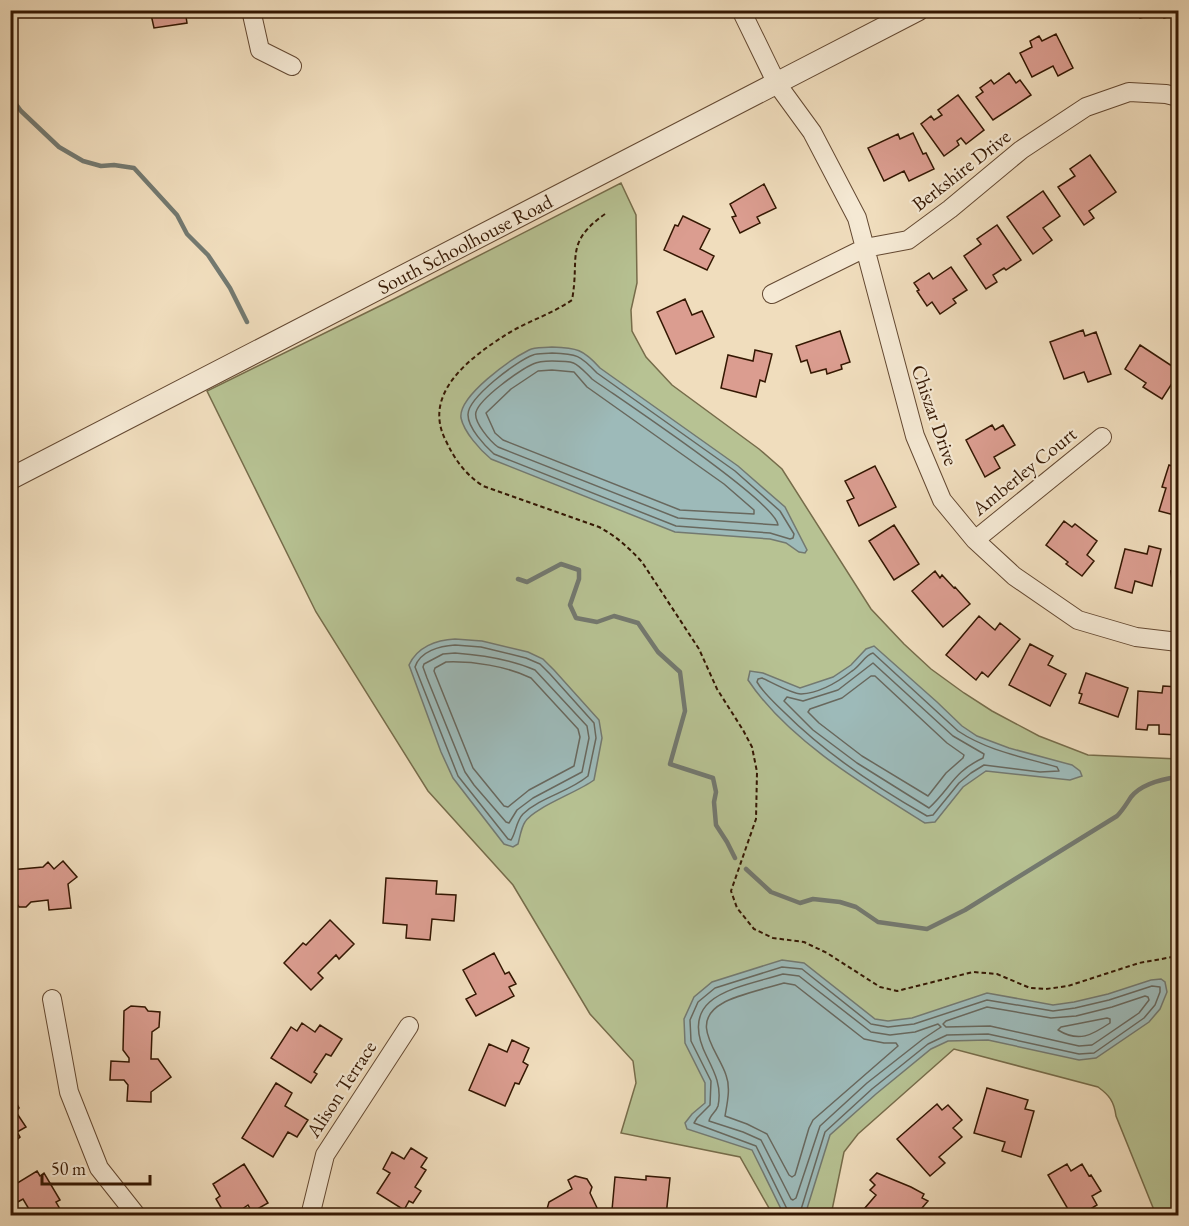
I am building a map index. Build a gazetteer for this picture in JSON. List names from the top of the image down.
{
  "streets": {
    "street": [
      "Berkshire Drive",
      "South Schoolhouse Road",
      "Chiszar Drive",
      "Amberley Court",
      "Alison Terrace"
    ]
  },
  "crossings": [
    ["Berkshire Drive", "Chiszar Drive"],
    ["South Schoolhouse Road", "Chiszar Drive"],
    ["Chiszar Drive", "Amberley Court"]
  ],
  "scale_bar": "50 m"
}
